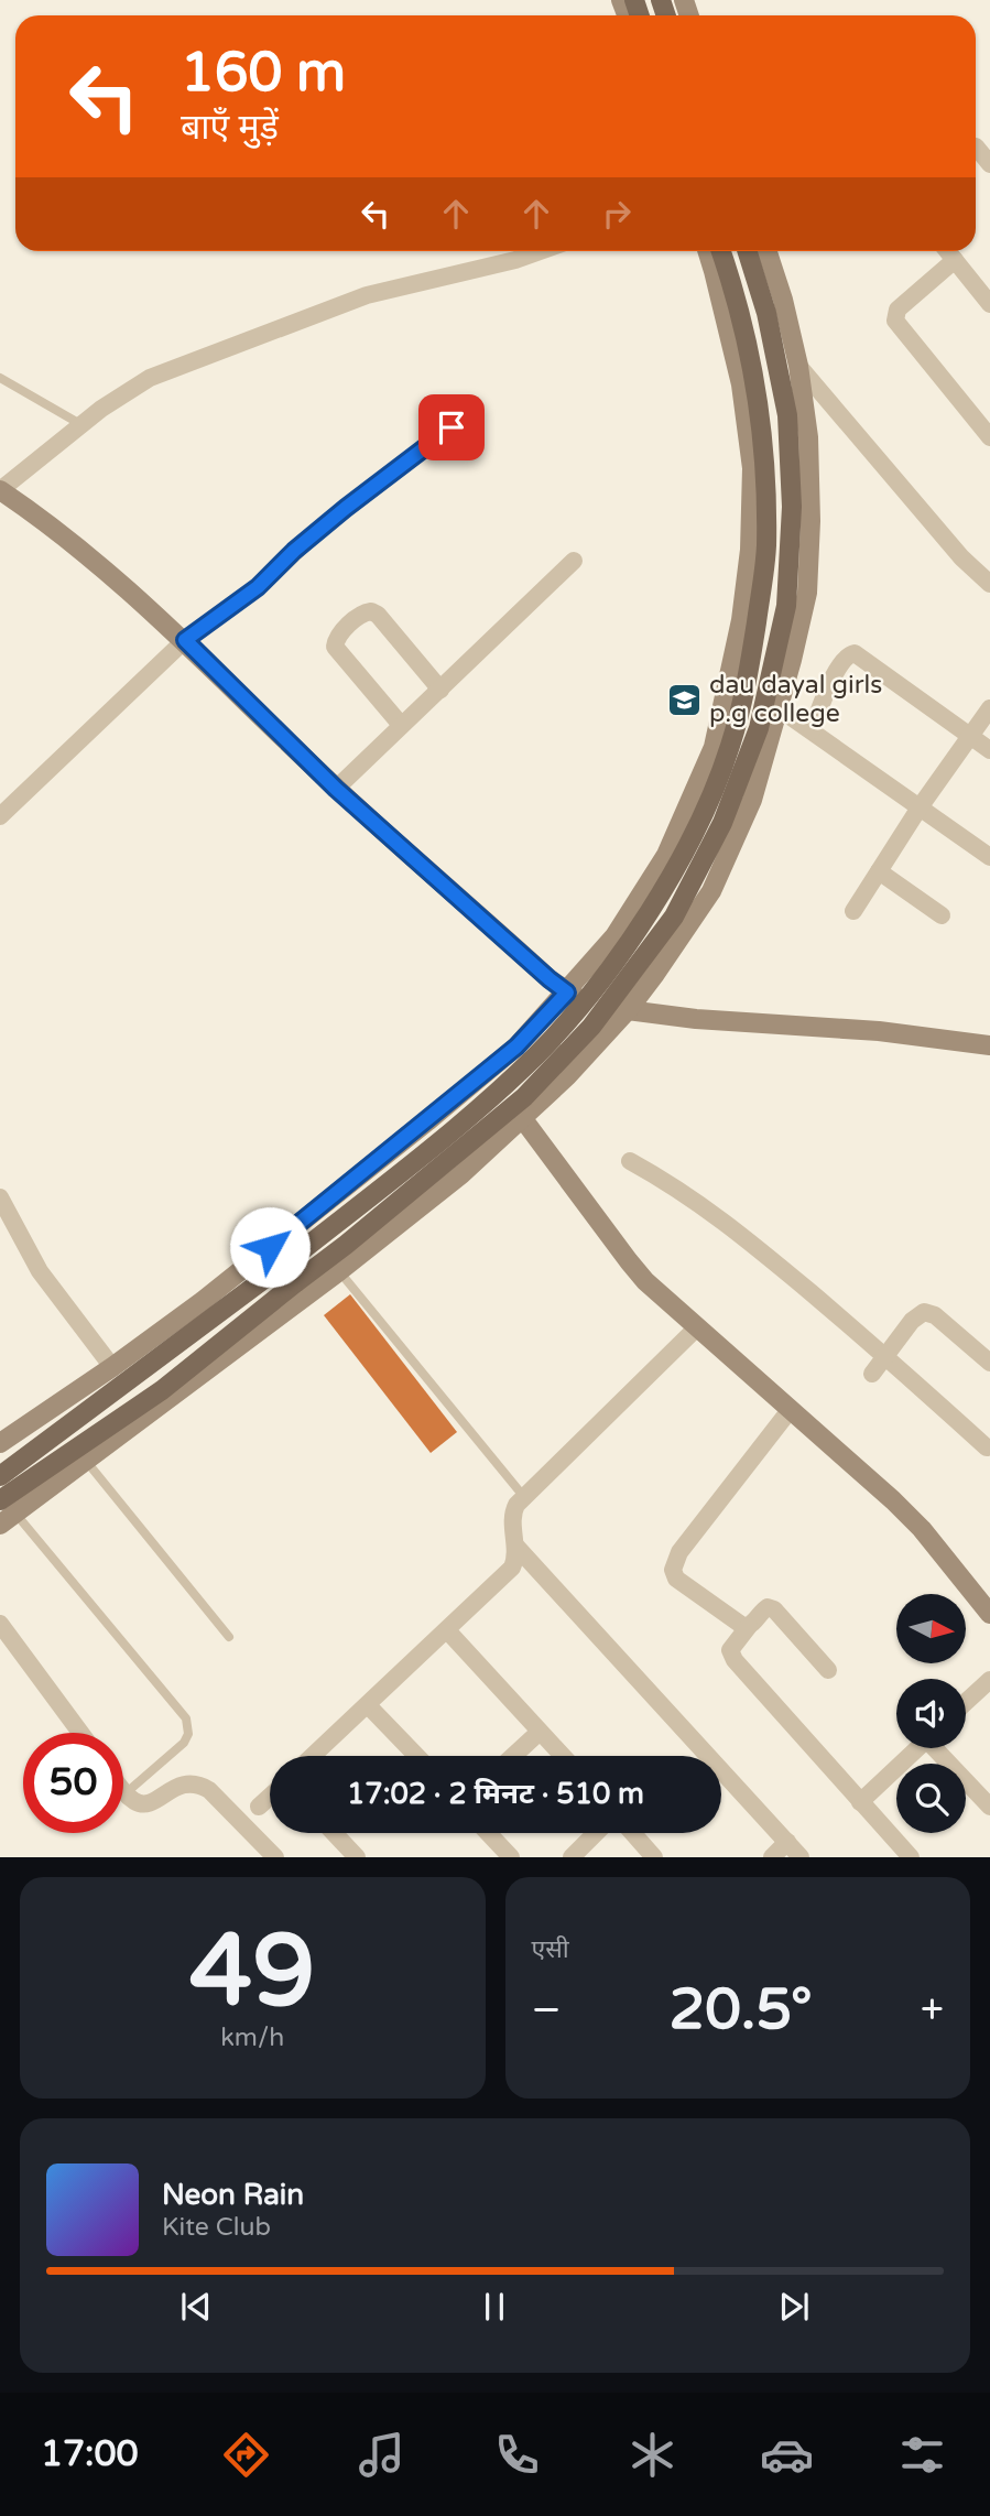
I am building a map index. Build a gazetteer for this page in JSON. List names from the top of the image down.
{
  "places": {
    "school or university": ["dau dayal girls p.g college"]
  },
  "north": "right",
  "page": {
    "turn": ["160 m", "बाएँ मुड़ें"],
    "limit": "50",
    "trip": "17:02 · 2 मिनट · 510 m",
    "tile": [
      ["49", "km/h"],
      "एसी"
    ],
    "heat": ["−", "20.5°", "+"],
    "song": ["Neon Rain", "Kite Club"],
    "tabs": "17:00"
  }
}
